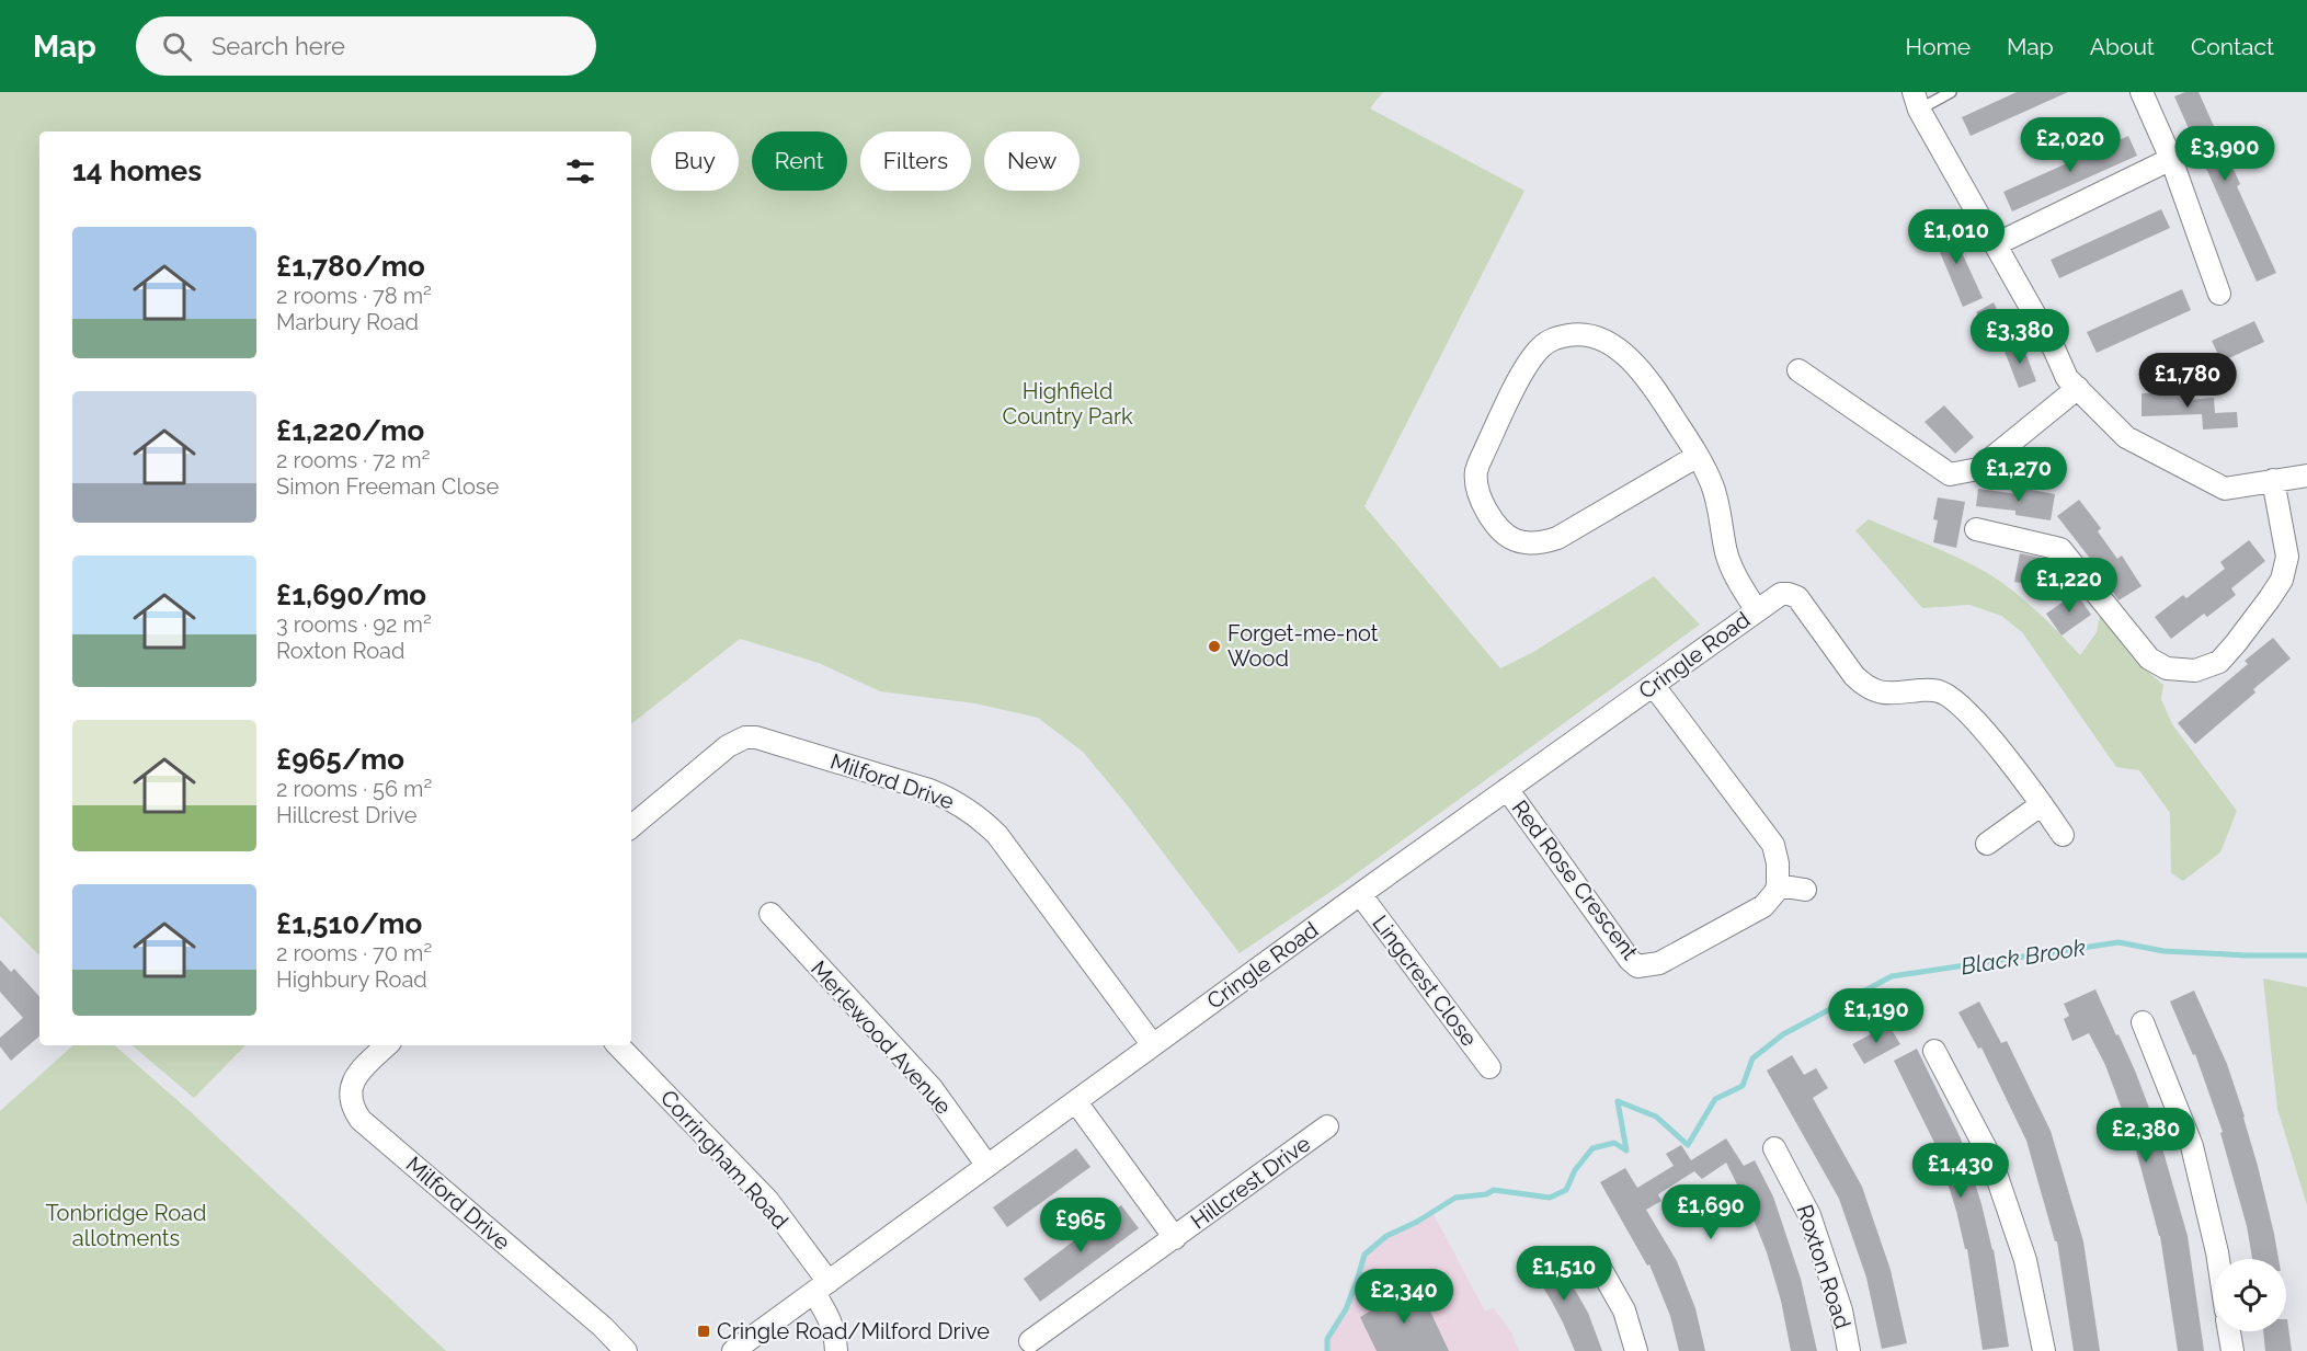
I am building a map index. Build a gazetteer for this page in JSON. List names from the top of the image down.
{
  "streets": {
    "street": [
      "Cringle Road",
      "Milford Drive",
      "Red Rose Crescent",
      "Lingcrest Close",
      "Merlewood Avenue",
      "Corringham Road",
      "Hillcrest Drive",
      "Roxton Road"
    ]
  },
  "crossings": [
    ["Cringle Road", "Milford Drive"],
    ["Cringle Road", "Red Rose Crescent"],
    ["Cringle Road", "Lingcrest Close"],
    ["Cringle Road", "Merlewood Avenue"],
    ["Cringle Road", "Corringham Road"],
    ["Cringle Road", "Hillcrest Drive"]
  ],
  "water": ["Black Brook"],
  "parks": ["Highfield Country Park", "Tonbridge Road allotments"],
  "places": {
    "other": ["Forget-me-not Wood"],
    "transit": ["Cringle Road/Milford Drive"]
  },
  "page": {
    "header": "Map",
    "search": "Search here",
    "nav": [
      "Home",
      "Map",
      "About",
      "Contact"
    ],
    "price": [
      "£2,020",
      "£3,900",
      "£1,010",
      "£3,380",
      "£1,780",
      "£1,270",
      "£1,220",
      "£1,190",
      "£2,380",
      "£1,430",
      "£1,690",
      "£965",
      "£1,510",
      "£2,340"
    ],
    "chip": [
      "Buy",
      "Rent",
      "Filters",
      "New"
    ],
    "heading": "14 homes",
    "list": [
      {
        "name": "£1,780/mo",
        "note": "2 rooms · 78 m² · Marbury Road"
      },
      {
        "name": "£1,220/mo",
        "note": "2 rooms · 72 m² · Simon Freeman Close"
      },
      {
        "name": "£1,690/mo",
        "note": "3 rooms · 92 m² · Roxton Road"
      },
      {
        "name": "£965/mo",
        "note": "2 rooms · 56 m² · Hillcrest Drive"
      },
      {
        "name": "£1,510/mo",
        "note": "2 rooms · 70 m² · Highbury Road"
      }
    ]
  }
}
